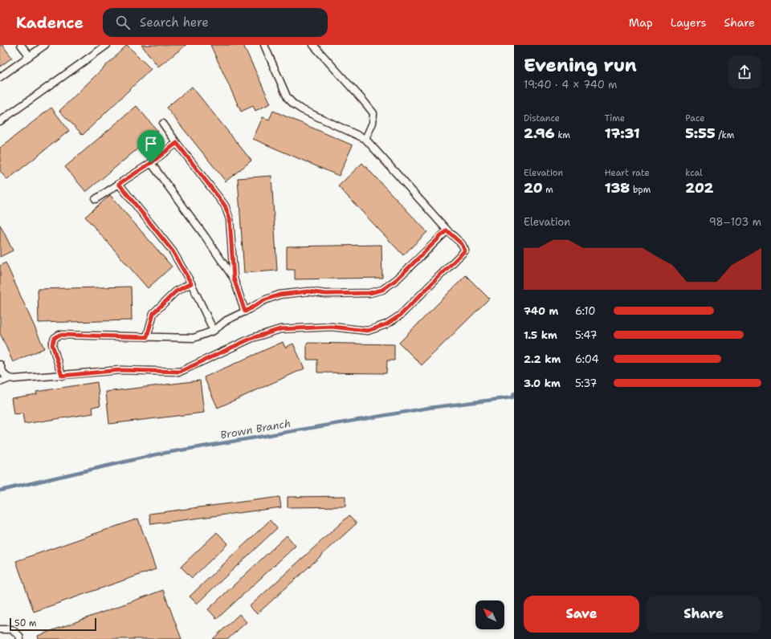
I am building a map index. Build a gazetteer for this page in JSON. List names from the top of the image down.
{
  "water": ["Brown Branch"],
  "scale_bar": "50 m",
  "north": "top left",
  "page": {
    "header": "Kadence",
    "search": "Search here",
    "nav": ["Map", "Layers", "Share"],
    "heading": ["Evening run", "19:40 · 4 × 740 m"],
    "stats": [
      ["Distance", "2.96 km"],
      ["Time", "17:31"],
      ["Pace", "5:55 /km"],
      ["Elevation", "20 m"],
      ["Heart rate", "138 bpm"],
      ["kcal", "202"]
    ],
    "chart": ["Elevation", "98–103 m"],
    "list": [
      {
        "name": "740 m",
        "note": "6:10"
      },
      {
        "name": "1.5 km",
        "note": "5:47"
      },
      {
        "name": "2.2 km",
        "note": "6:04"
      },
      {
        "name": "3.0 km",
        "note": "5:37"
      }
    ],
    "buttons": ["Save", "Share"],
    "scale": "50 m"
  }
}
